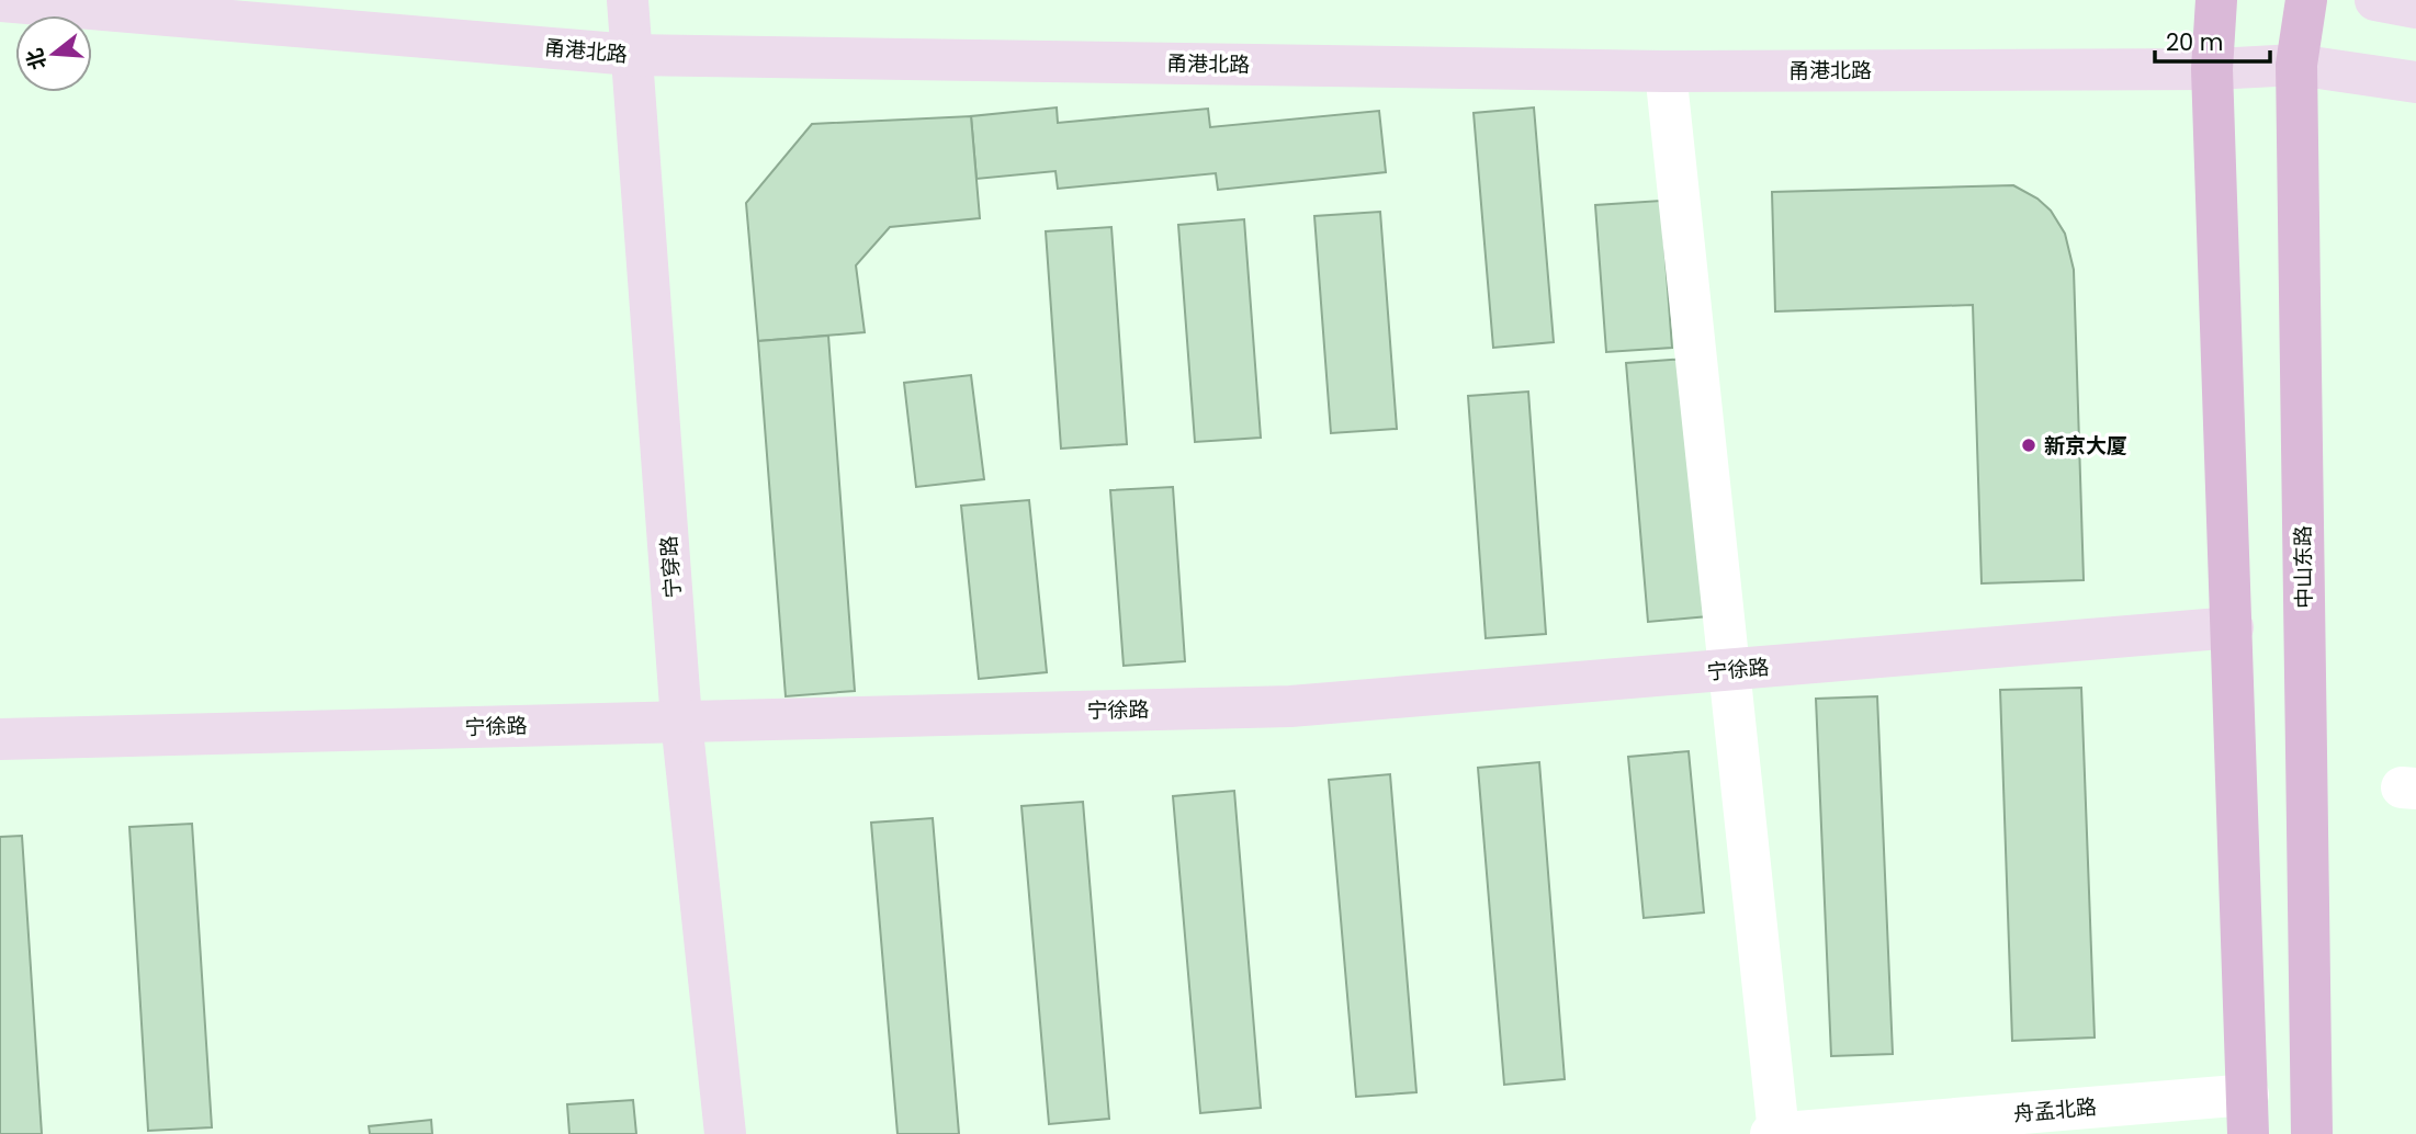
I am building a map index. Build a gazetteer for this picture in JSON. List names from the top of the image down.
{
  "streets": {
    "main road": ["中山东路"],
    "street": [
      "甬港北路",
      "宁穿路",
      "宁徐路",
      "舟孟北路"
    ]
  },
  "crossings": [
    ["甬港北路", "宁穿路"],
    ["甬港北路", "中山东路"],
    ["宁穿路", "宁徐路"]
  ],
  "places": ["新京大厦"],
  "scale_bar": "20 m",
  "north": "left"
}
